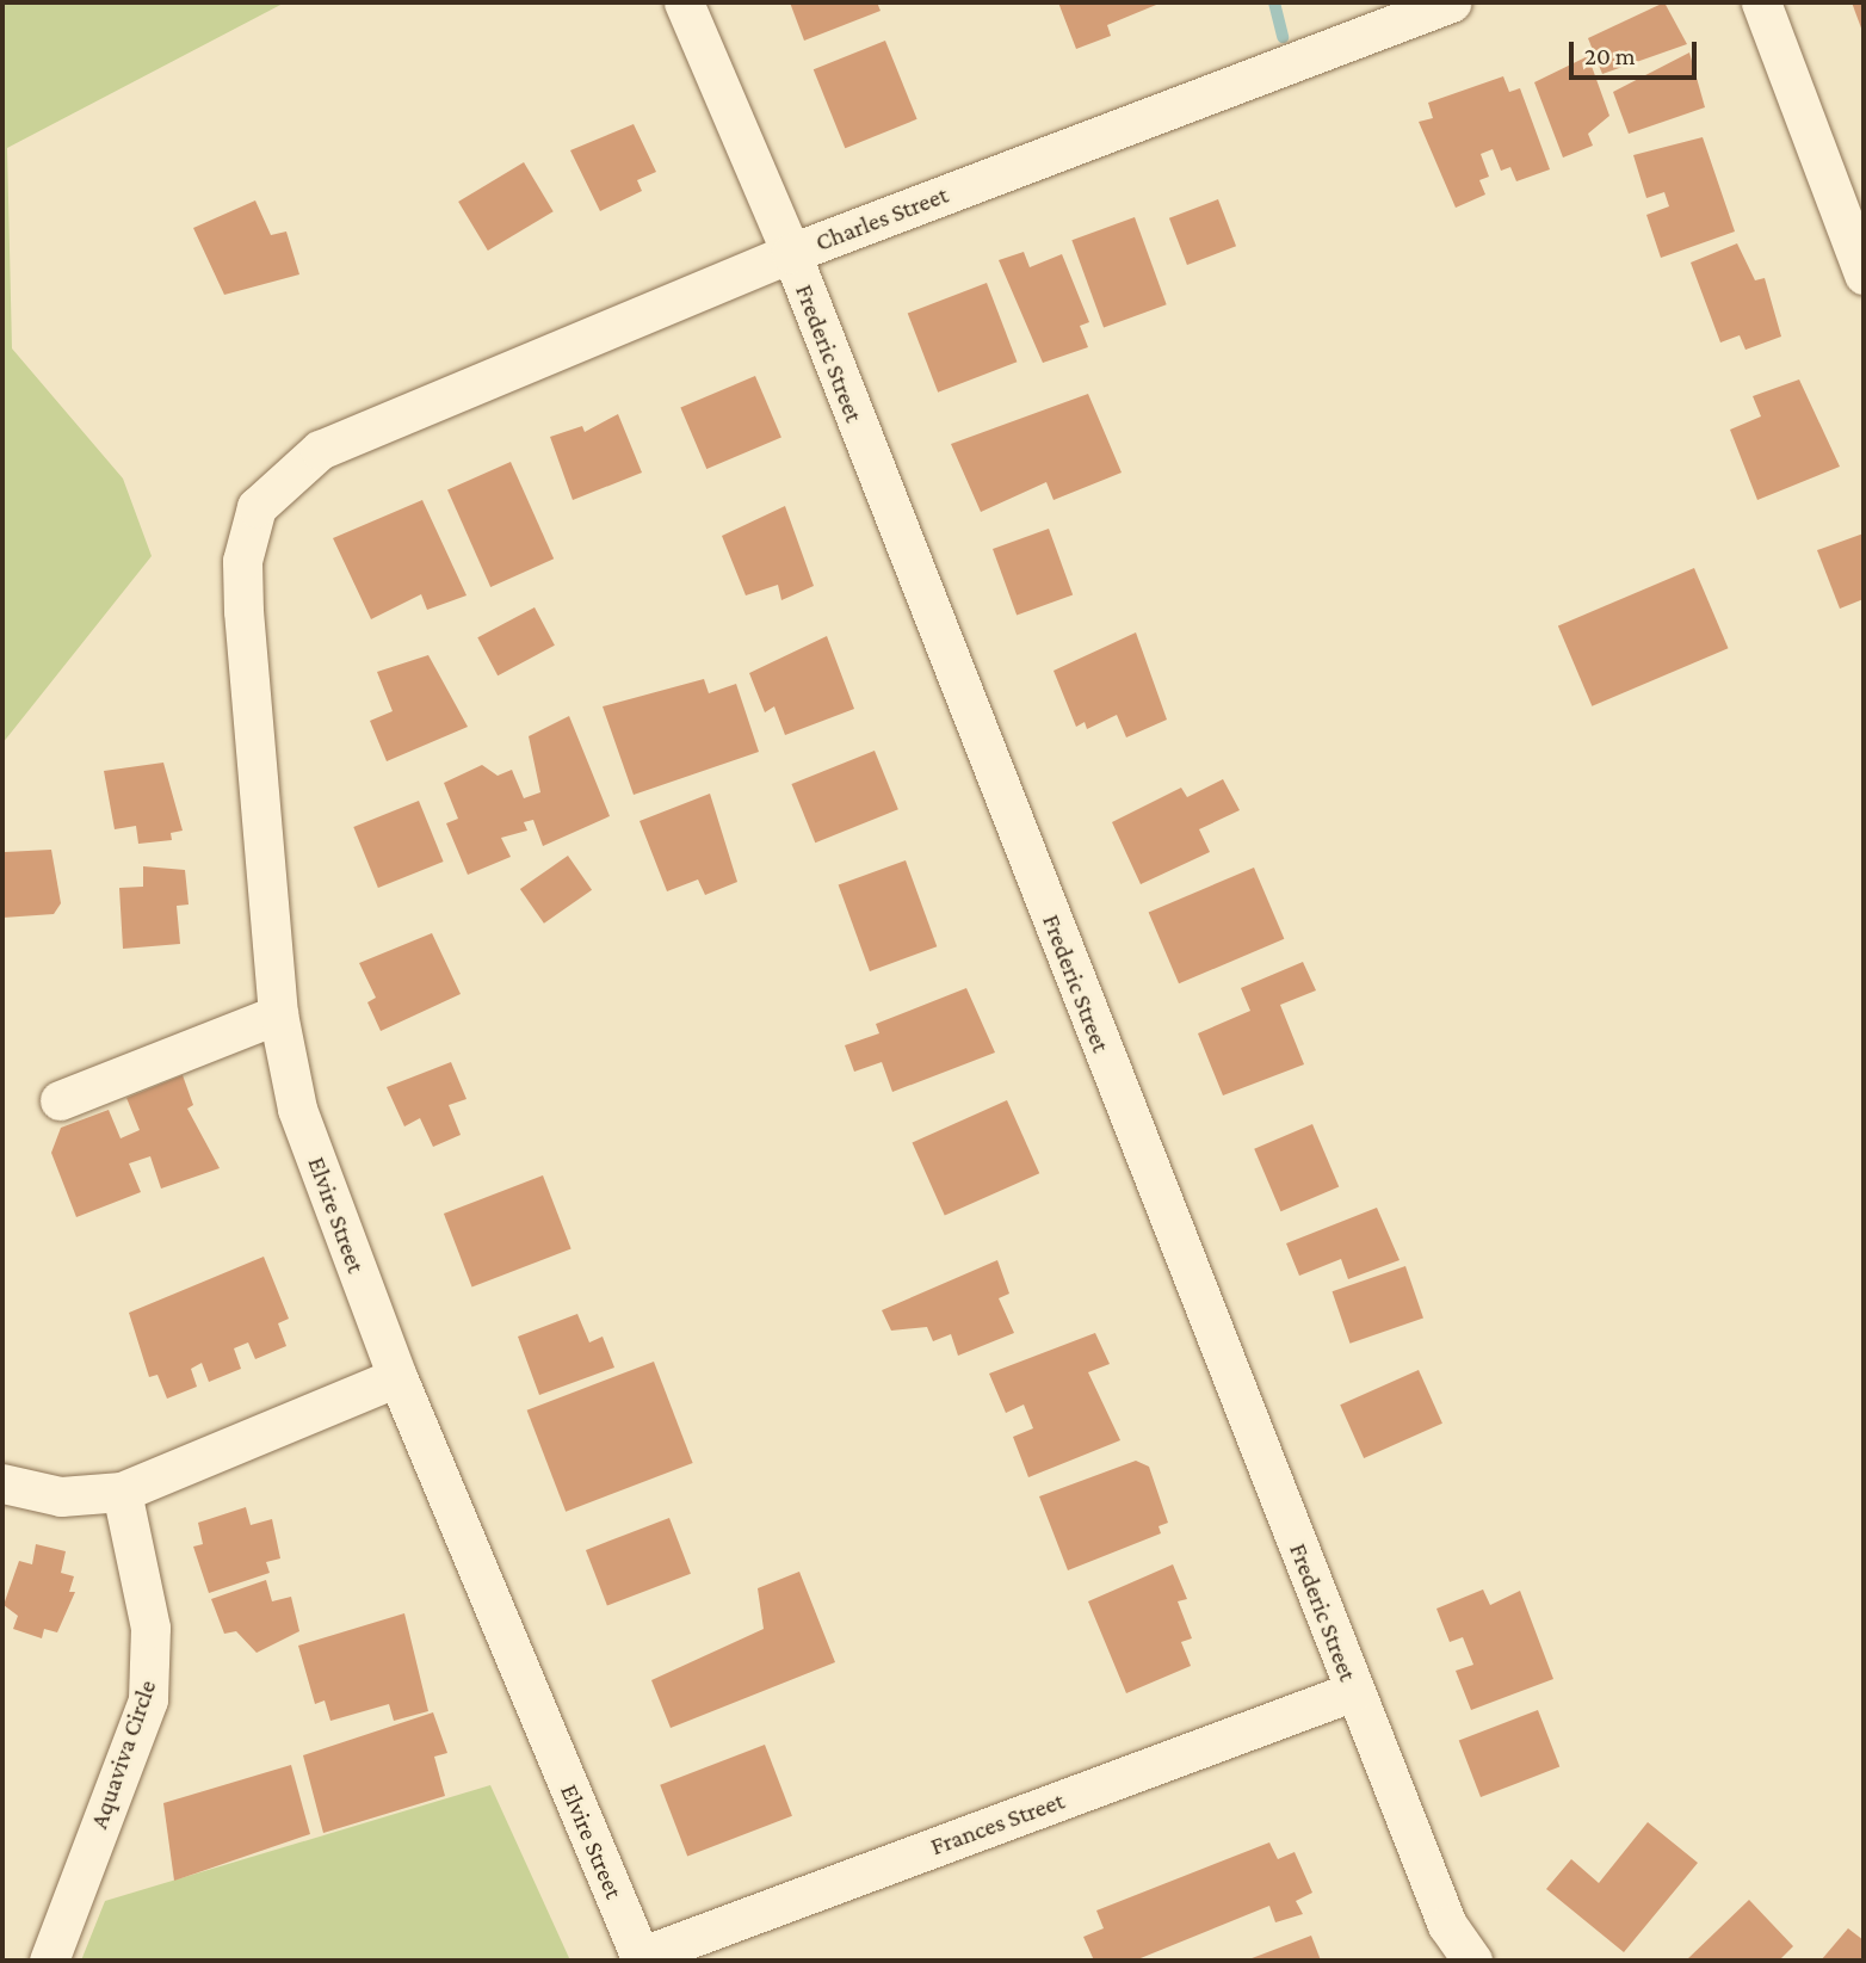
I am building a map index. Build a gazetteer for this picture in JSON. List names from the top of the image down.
{
  "streets": {
    "street": [
      "Charles Street",
      "Frederic Street",
      "Elvire Street",
      "Aquaviva Circle",
      "Frances Street"
    ]
  },
  "crossings": [
    ["Charles Street", "Frederic Street"],
    ["Charles Street", "Elvire Street"],
    ["Frederic Street", "Frances Street"],
    ["Elvire Street", "Frances Street"]
  ],
  "scale_bar": "20 m"
}
